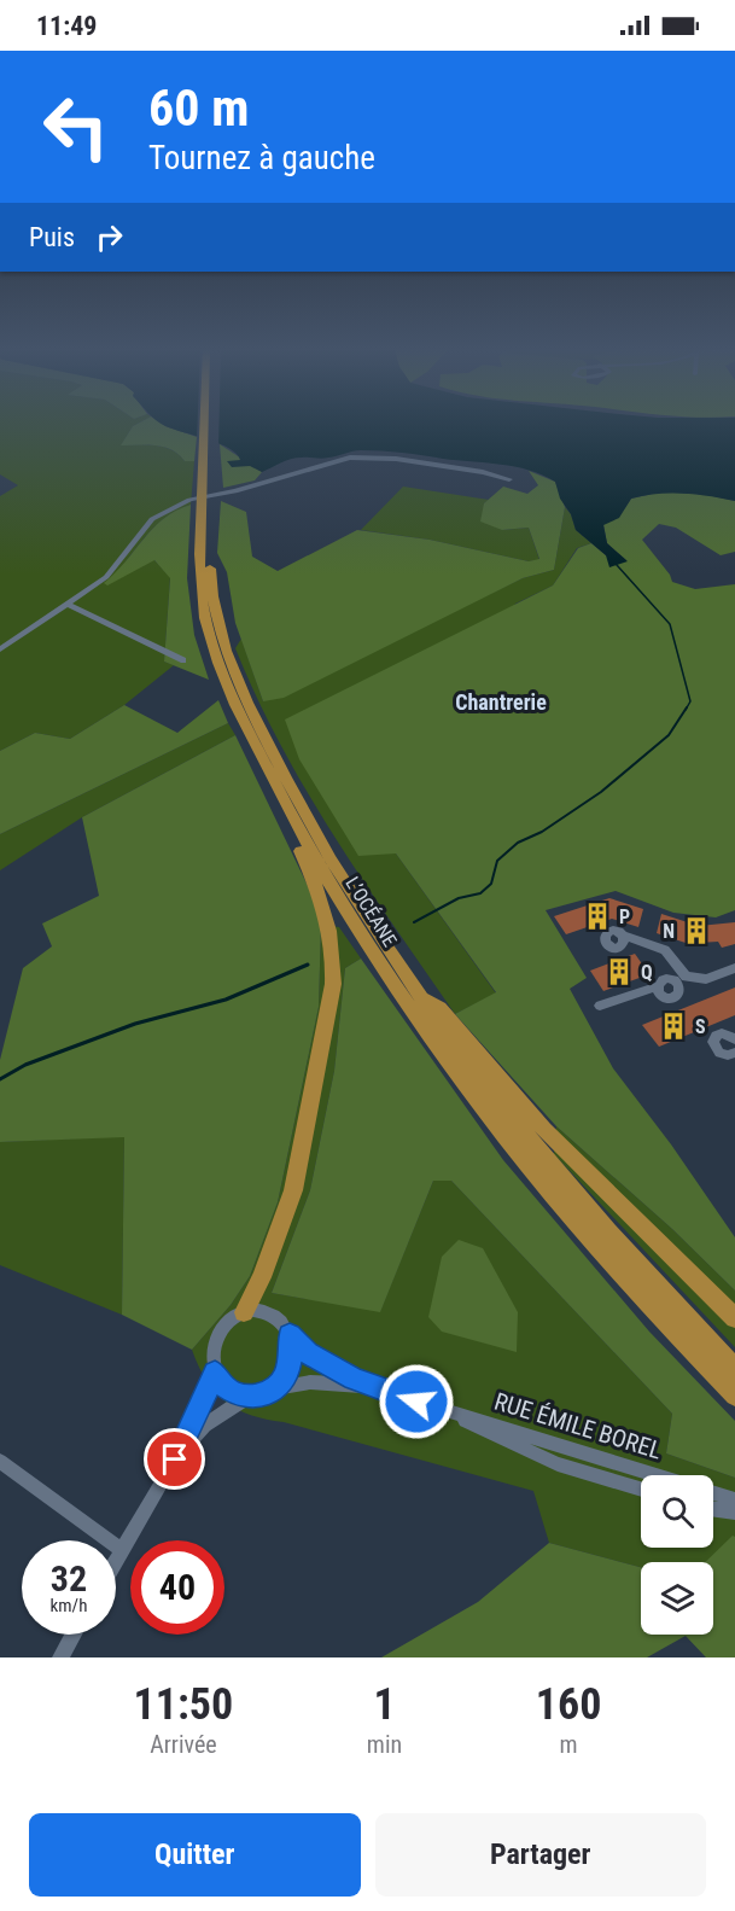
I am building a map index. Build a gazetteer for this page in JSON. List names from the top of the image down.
{
  "streets": {
    "highway": ["L’OCÉANE"],
    "street": ["RUE ÉMILE BOREL"]
  },
  "districts": ["Chantrerie"],
  "places": {
    "building": [
      "P",
      "N",
      "Q",
      "S"
    ]
  },
  "page": {
    "status": "11:49",
    "turn": ["60 m", "Tournez à gauche"],
    "then": "Puis",
    "speed": "32 km/h",
    "limit": "40",
    "eta": [
      "11:50",
      "Arrivée",
      "1",
      "min",
      "160",
      "m"
    ],
    "buttons": ["Quitter", "Partager"]
  }
}
